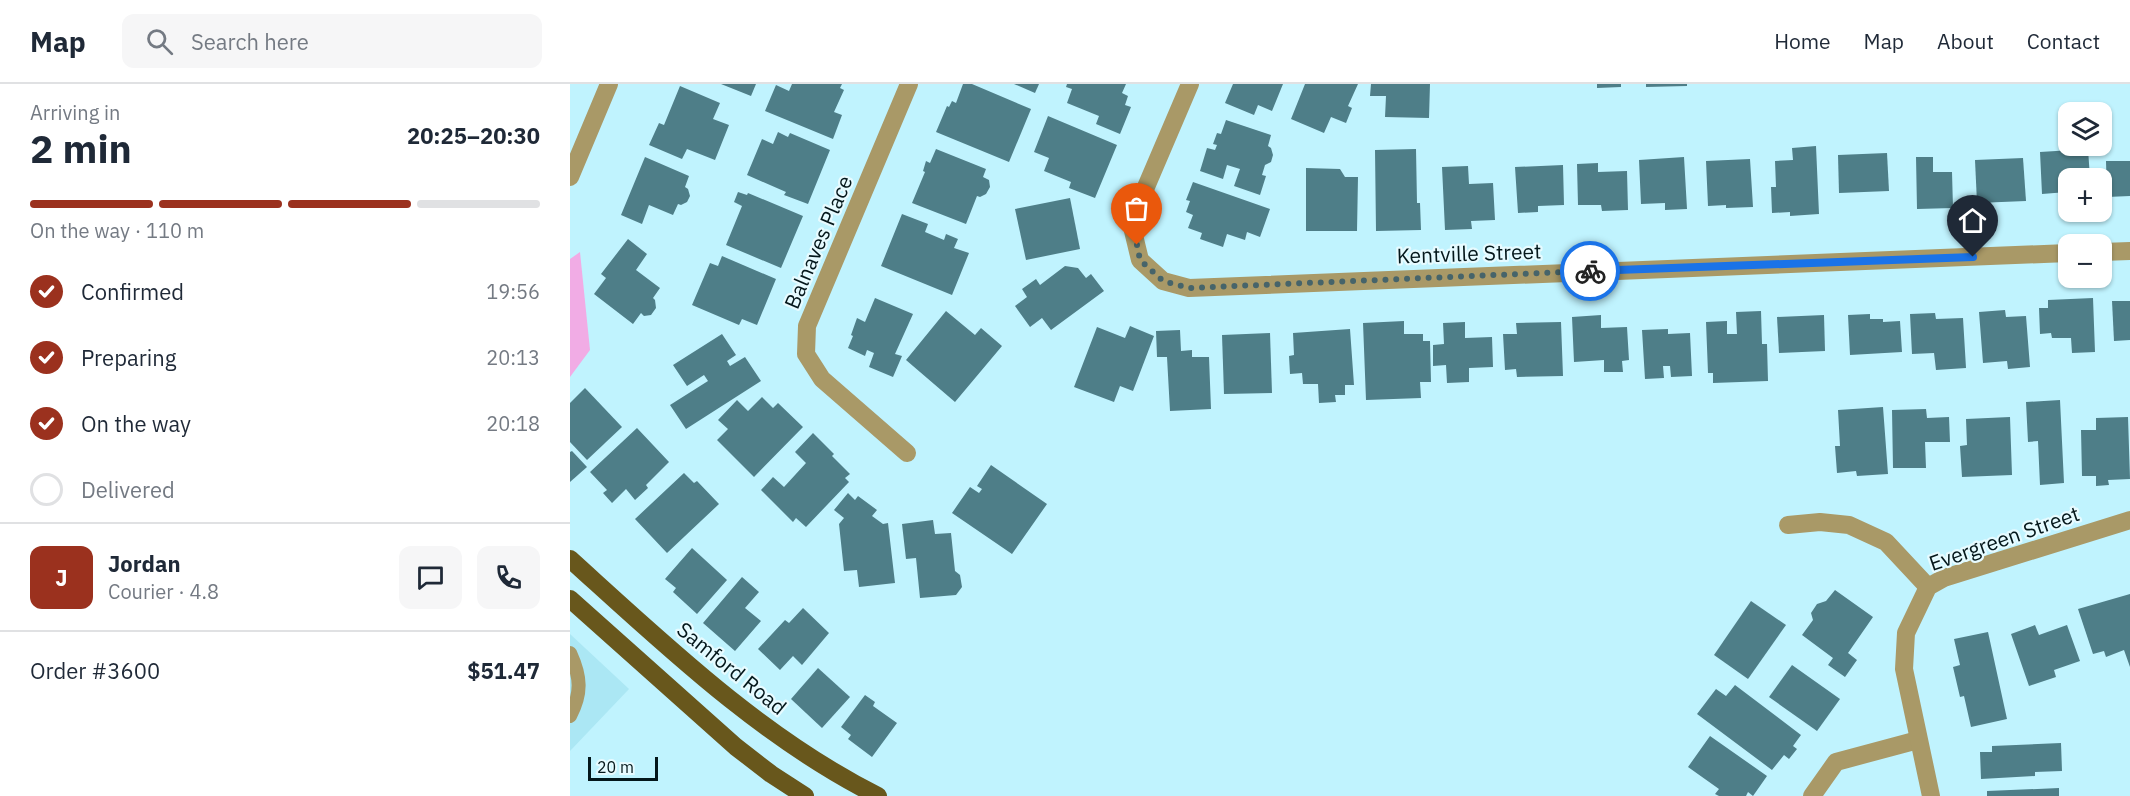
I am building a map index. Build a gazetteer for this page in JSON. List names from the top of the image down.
{
  "streets": {
    "main road": ["Samford Road"],
    "street": ["Balnaves Place", "Kentville Street", "Evergreen Street"]
  },
  "scale_bar": "20 m",
  "page": {
    "header": "Map",
    "search": "Search here",
    "nav": [
      "Home",
      "Map",
      "About",
      "Contact"
    ],
    "heading": ["2 min", "Arriving in", "20:25–20:30"],
    "panel": [
      "Jordan",
      "Courier · 4.8",
      "Order #3600",
      "$51.47"
    ],
    "map_buttons": ["+", "−"],
    "bar": "On the way · 110 m",
    "list": [
      ["Confirmed", "19:56"],
      ["Preparing", "20:13"],
      ["On the way", "20:18"],
      "Delivered"
    ],
    "round": "J",
    "scale": "20 m"
  }
}
